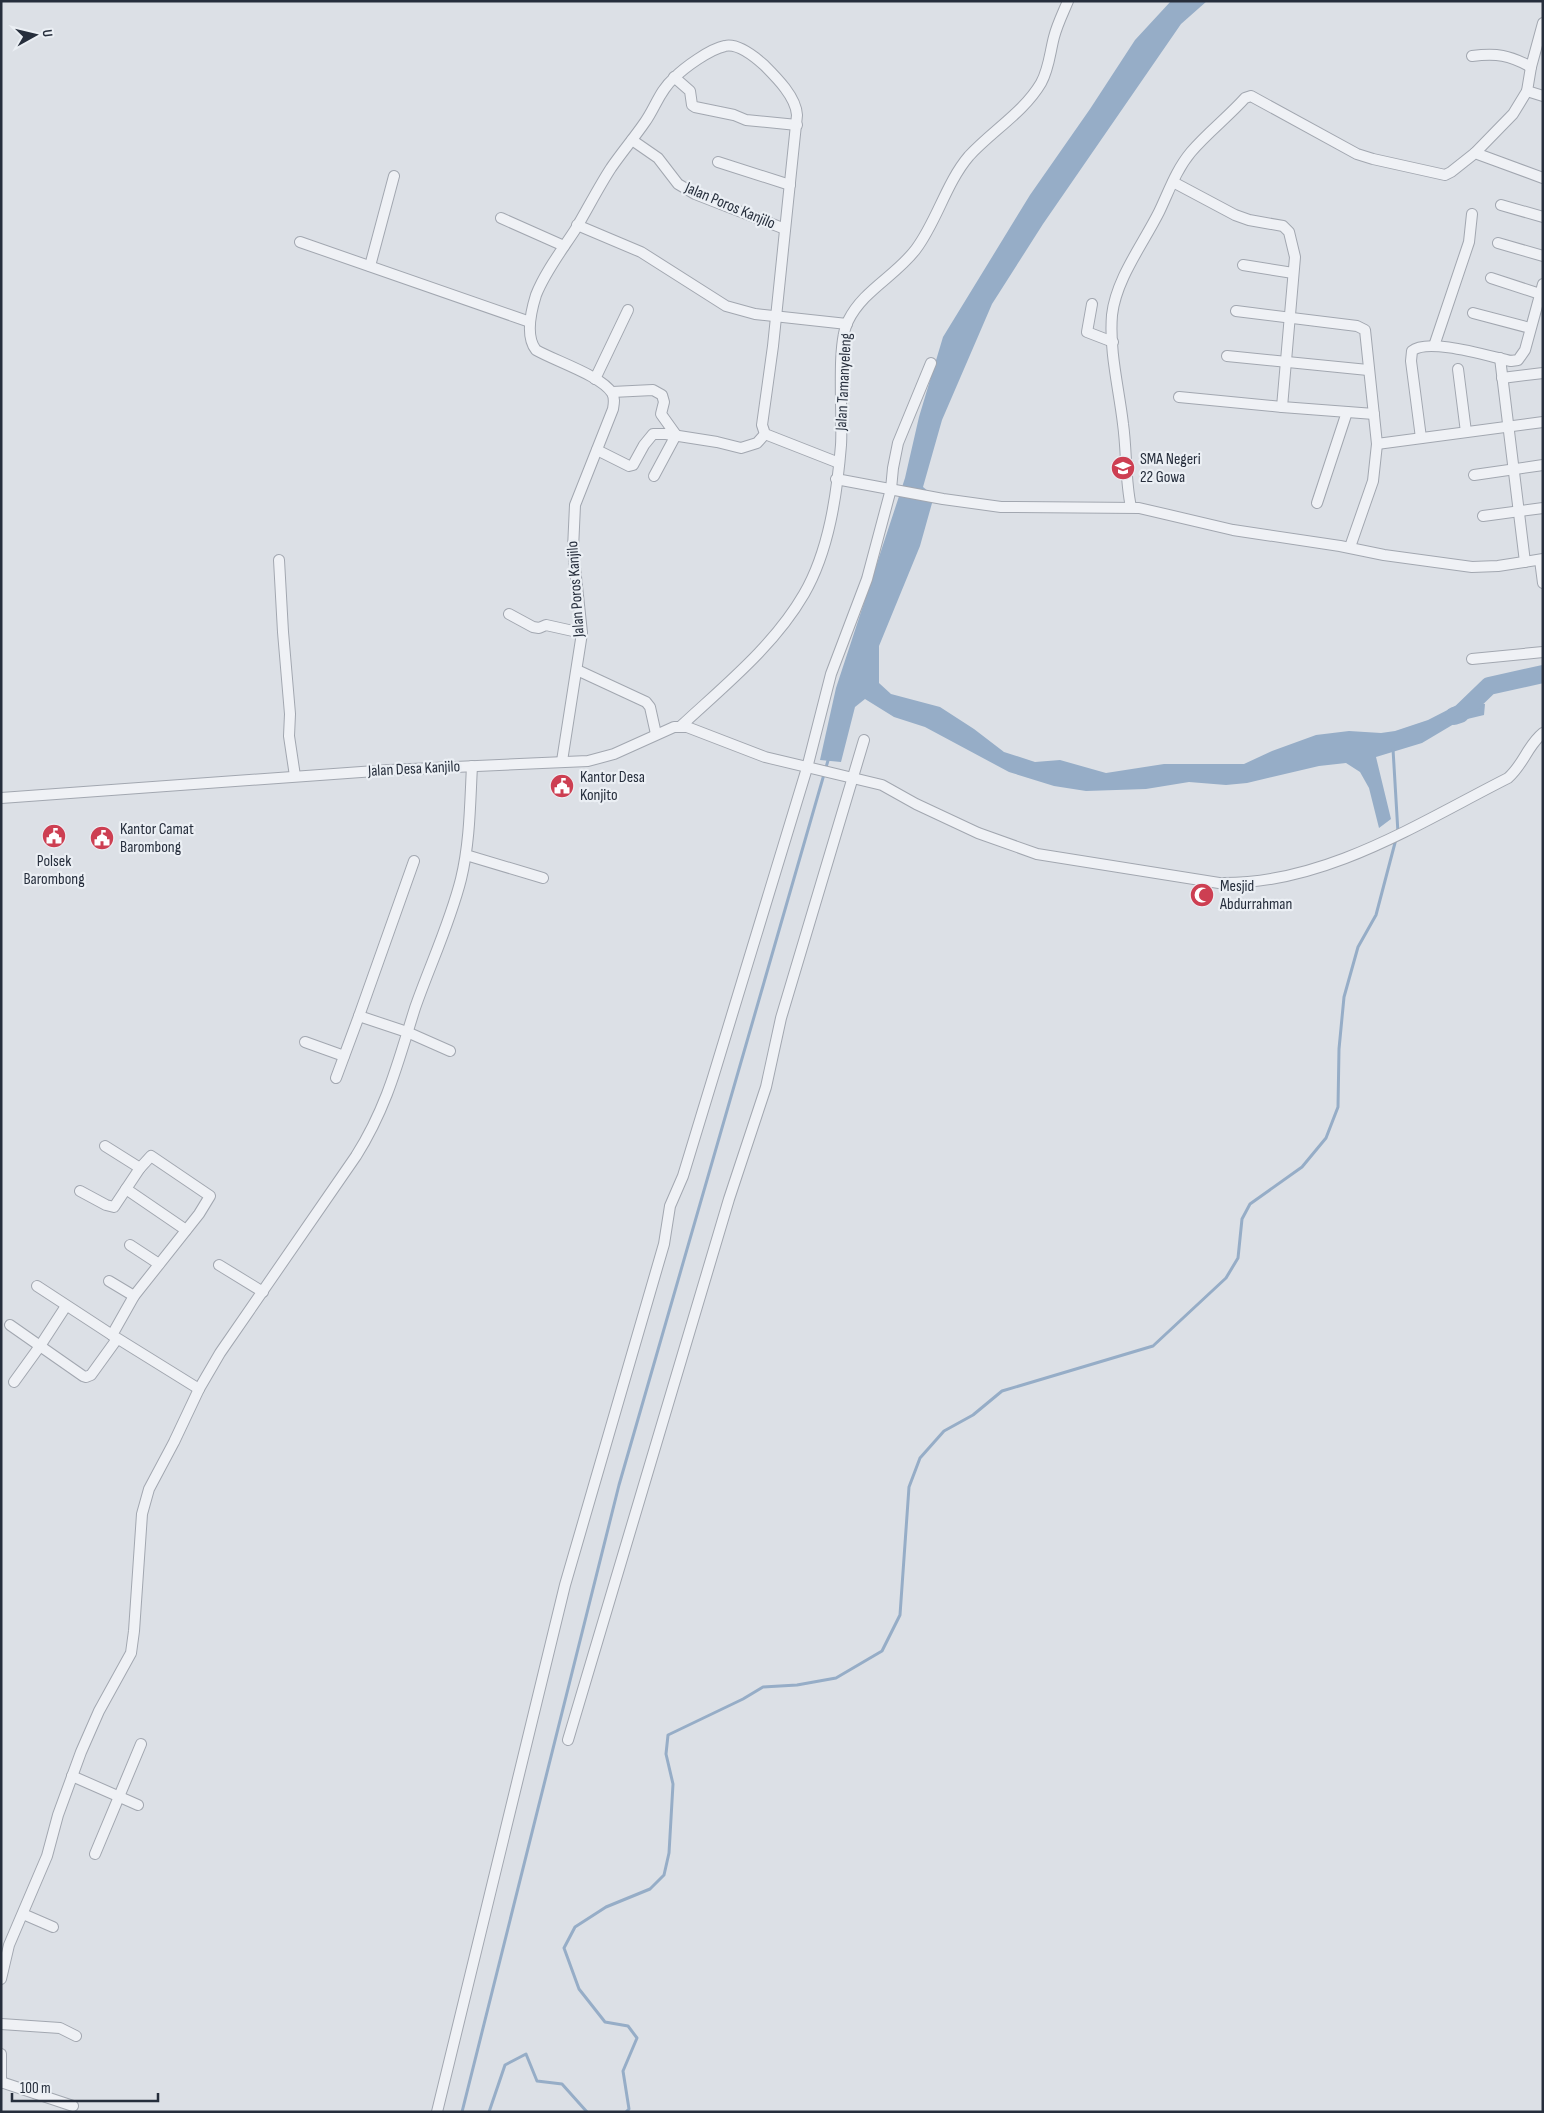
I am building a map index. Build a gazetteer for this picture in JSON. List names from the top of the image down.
{
  "streets": {
    "street": ["Jalan Poros Kanjilo", "Jalan Tamanyeleng", "Jalan Desa Kanjilo"]
  },
  "crossings": [
    ["Jalan Poros Kanjilo", "Jalan Desa Kanjilo"],
    ["Jalan Tamanyeleng", "Jalan Desa Kanjilo"]
  ],
  "places": {
    "school or university": ["SMA Negeri 22 Gowa"],
    "public building": ["Kantor Desa Konjito", "Polsek Barombong", "Kantor Camat Barombong"],
    "mosque": ["Mesjid Abdurrahman"]
  },
  "scale_bar": "100 m",
  "north": "right"
}
